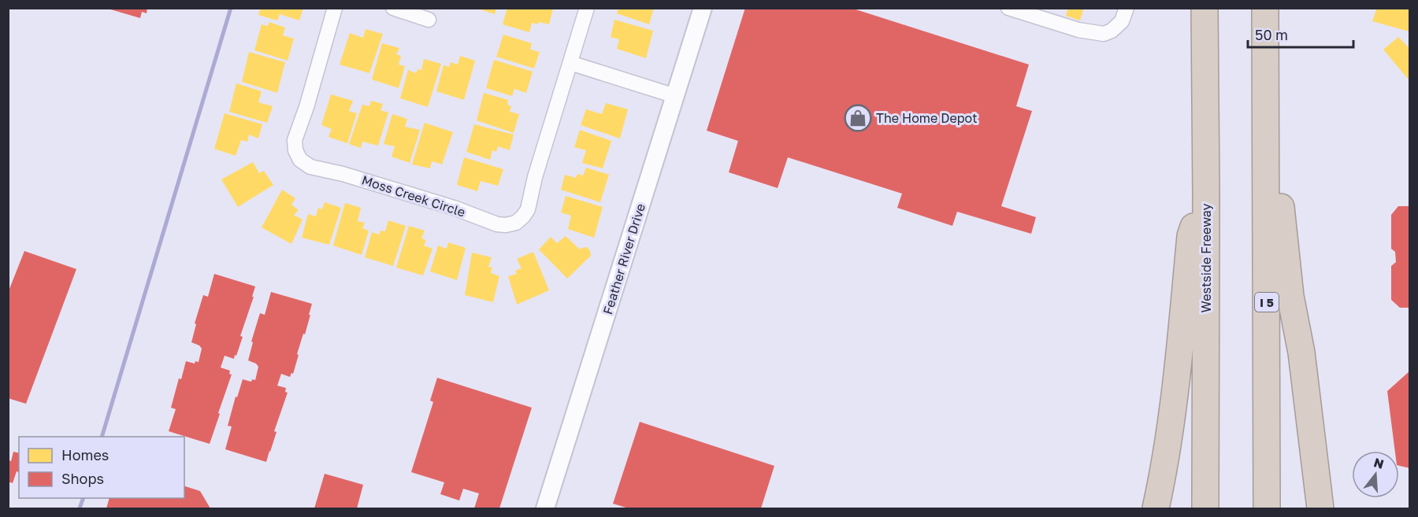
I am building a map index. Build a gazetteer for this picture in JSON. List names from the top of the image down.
{
  "streets": {
    "highway": ["Westside Freeway", "I 5"],
    "street": ["Moss Creek Circle", "Feather River Drive"]
  },
  "places": {
    "shop": ["The Home Depot"]
  },
  "legend": ["Homes", "Shops"],
  "scale_bar": "50 m",
  "north": "top"
}
